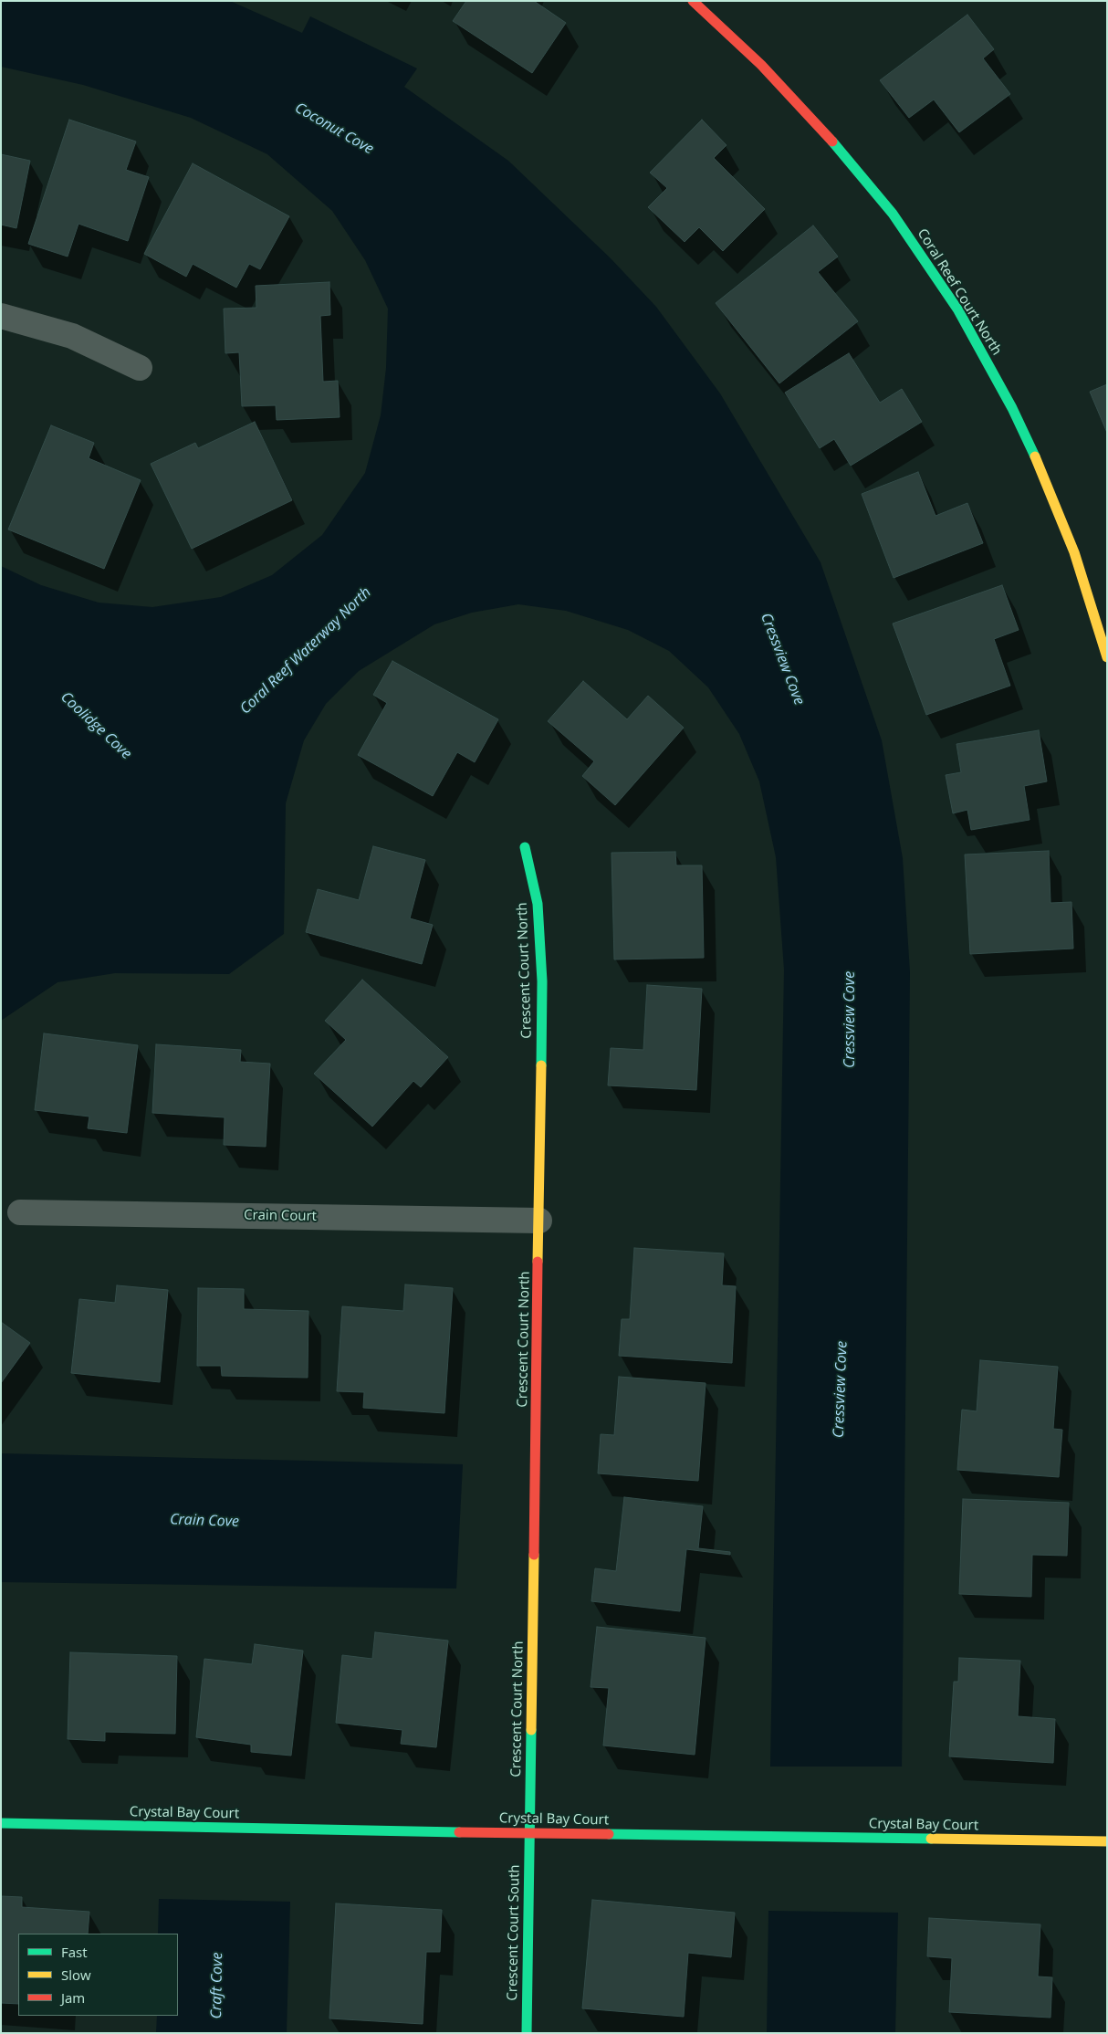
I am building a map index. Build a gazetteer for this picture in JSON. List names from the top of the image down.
{
  "streets": {
    "street": [
      "Coral Reef Court North",
      "Crescent Court North",
      "Crain Court",
      "Crystal Bay Court",
      "Crescent Court South"
    ]
  },
  "crossings": [
    ["Crescent Court North", "Crain Court"],
    ["Crescent Court North", "Crystal Bay Court"],
    ["Crescent Court North", "Crescent Court South"],
    ["Crystal Bay Court", "Crescent Court South"]
  ],
  "water": [
    "Coconut Cove",
    "Coral Reef Waterway North",
    "Cressview Cove",
    "Coolidge Cove",
    "Crain Cove",
    "Craft Cove"
  ],
  "legend": ["Fast", "Slow", "Jam"]
}
